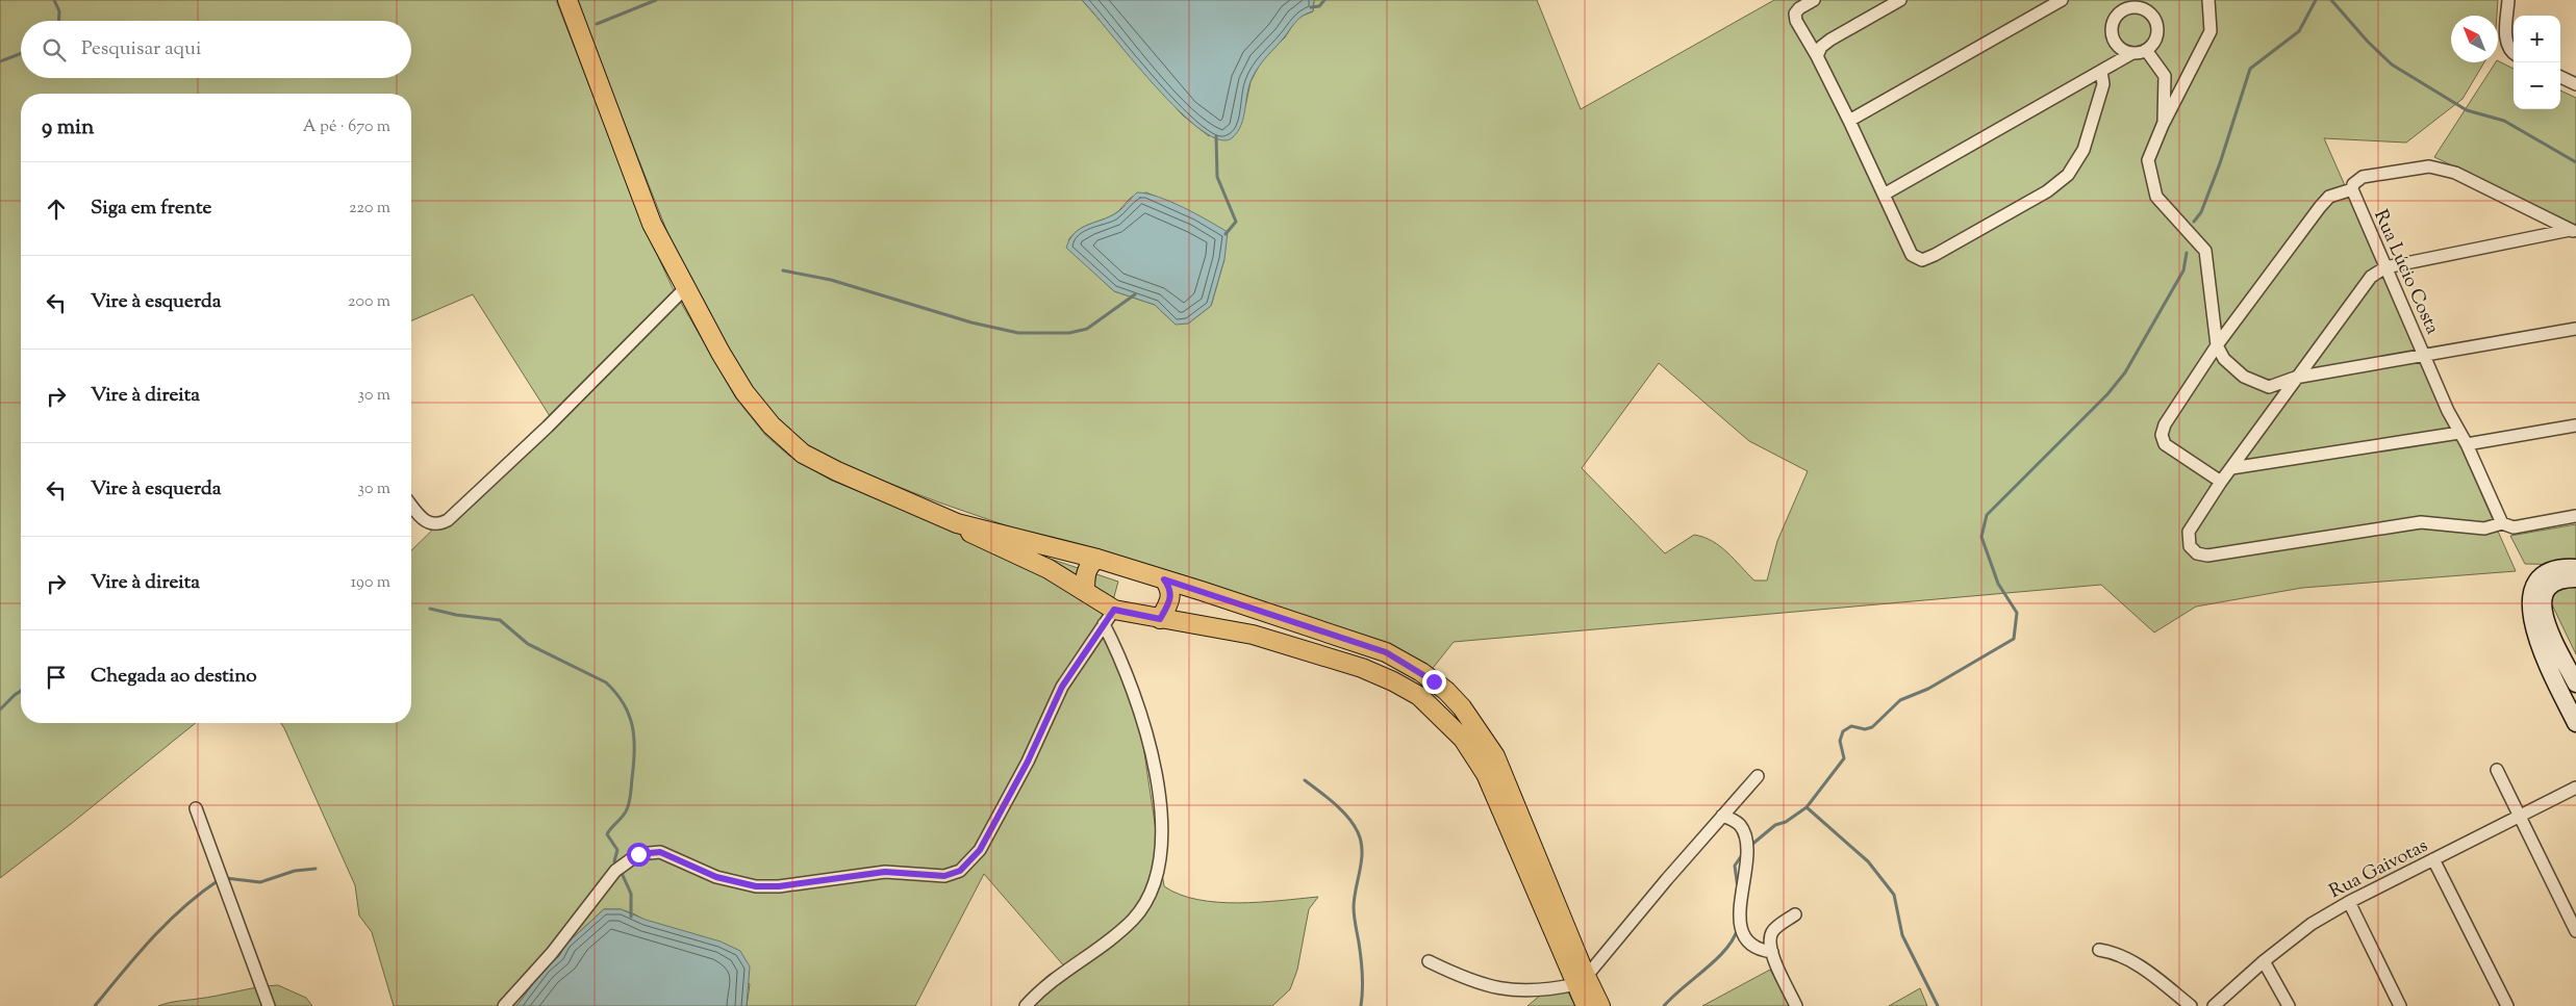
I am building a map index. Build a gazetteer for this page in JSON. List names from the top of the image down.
{
  "streets": {
    "street": ["Rua Lúcio Costa", "Rua Gaivotas"]
  },
  "north": "top left",
  "page": {
    "map_buttons": ["+", "−"],
    "search": "Pesquisar aqui",
    "heading": ["9 min", "A pé · 670 m"],
    "list": [
      ["Siga em frente", "220 m"],
      ["Vire à esquerda", "200 m"],
      ["Vire à direita", "30 m"],
      ["Vire à esquerda", "30 m"],
      ["Vire à direita", "190 m"],
      "Chegada ao destino"
    ]
  }
}
